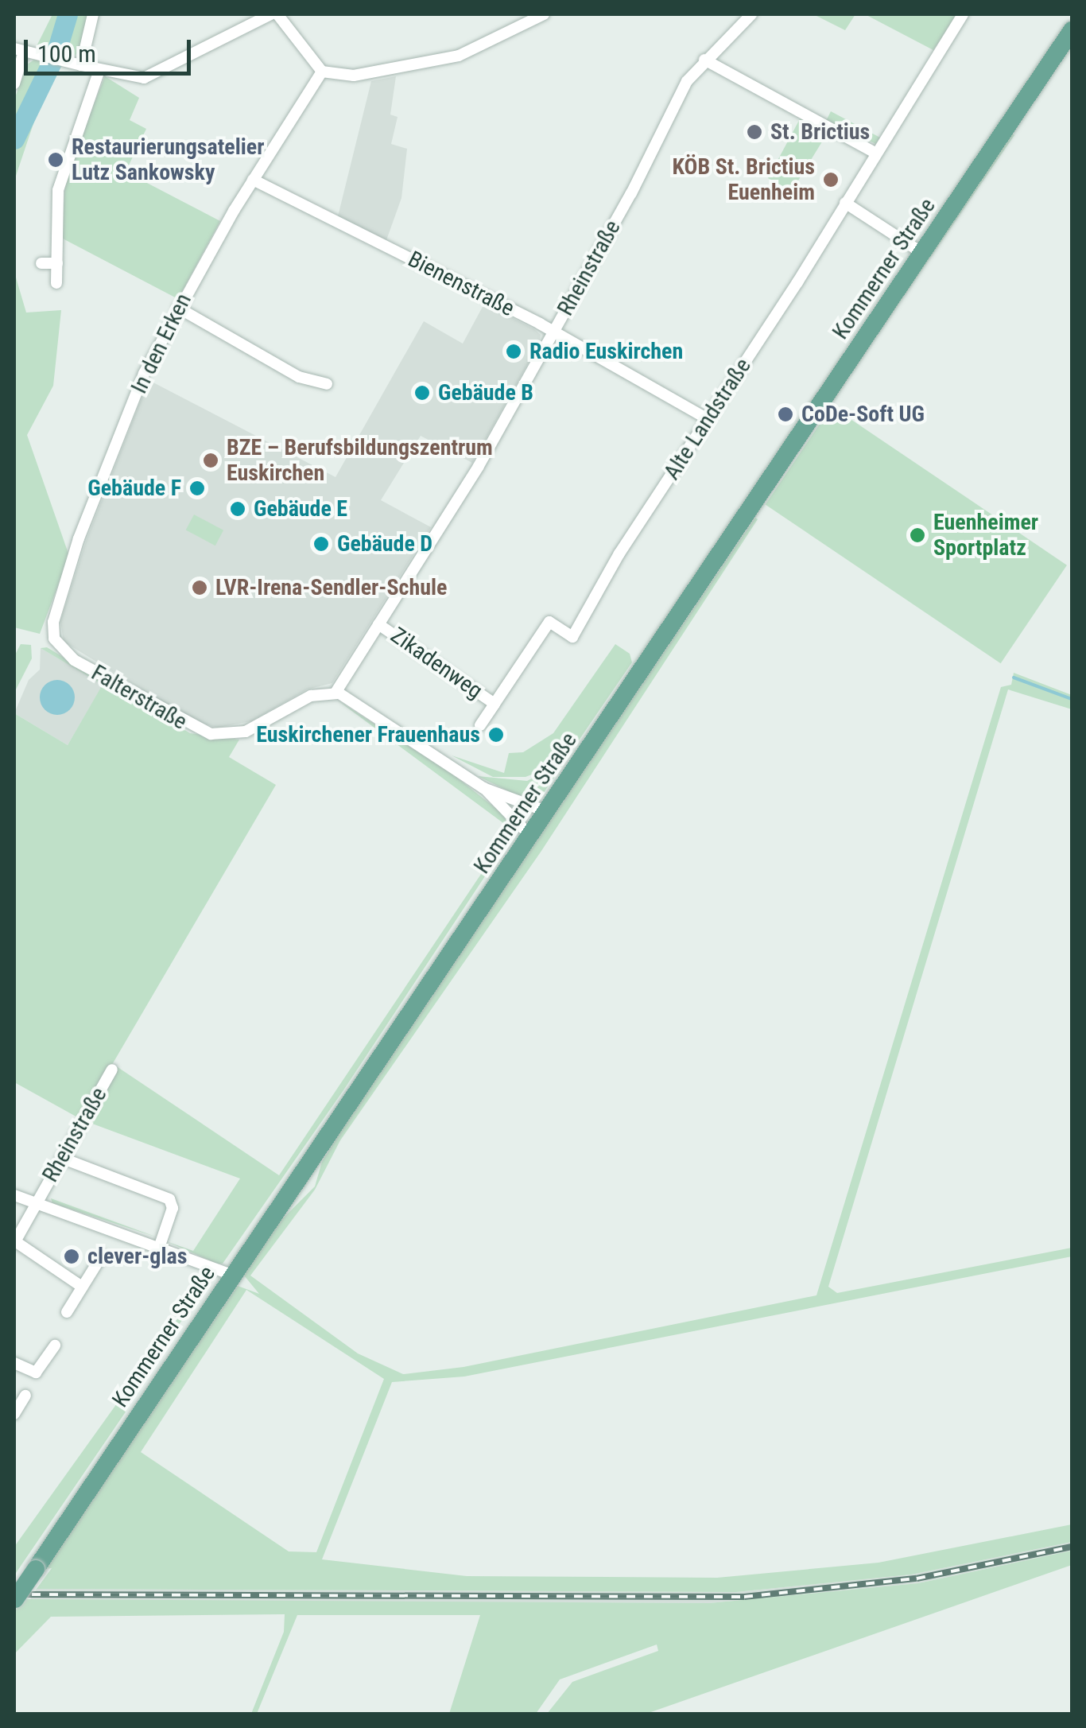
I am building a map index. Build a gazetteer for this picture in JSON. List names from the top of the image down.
{
  "streets": {
    "main road": ["Kommerner Straße"],
    "street": [
      "Rheinstraße",
      "Bienenstraße",
      "In den Erken",
      "Alte Landstraße",
      "Zikadenweg",
      "Falterstraße"
    ]
  },
  "crossings": [
    ["Rheinstraße", "Bienenstraße"],
    ["Rheinstraße", "Zikadenweg"],
    ["Rheinstraße", "Falterstraße"],
    ["Bienenstraße", "In den Erken"],
    ["Bienenstraße", "Alte Landstraße"],
    ["In den Erken", "Falterstraße"],
    ["Alte Landstraße", "Zikadenweg"]
  ],
  "places": [
    "St. Brictius",
    "Restaurierungsatelier Lutz Sankowsky",
    "KÖB St. Brictius Euenheim",
    "Radio Euskirchen",
    "Gebäude B",
    "CoDe-Soft UG",
    "BZE – Berufsbildungszentrum Euskirchen",
    "Gebäude F",
    "Gebäude E",
    "Euenheimer Sportplatz",
    "Gebäude D",
    "LVR-Irena-Sendler-Schule",
    "Euskirchener Frauenhaus",
    "clever-glas"
  ],
  "scale_bar": "100 m"
}
